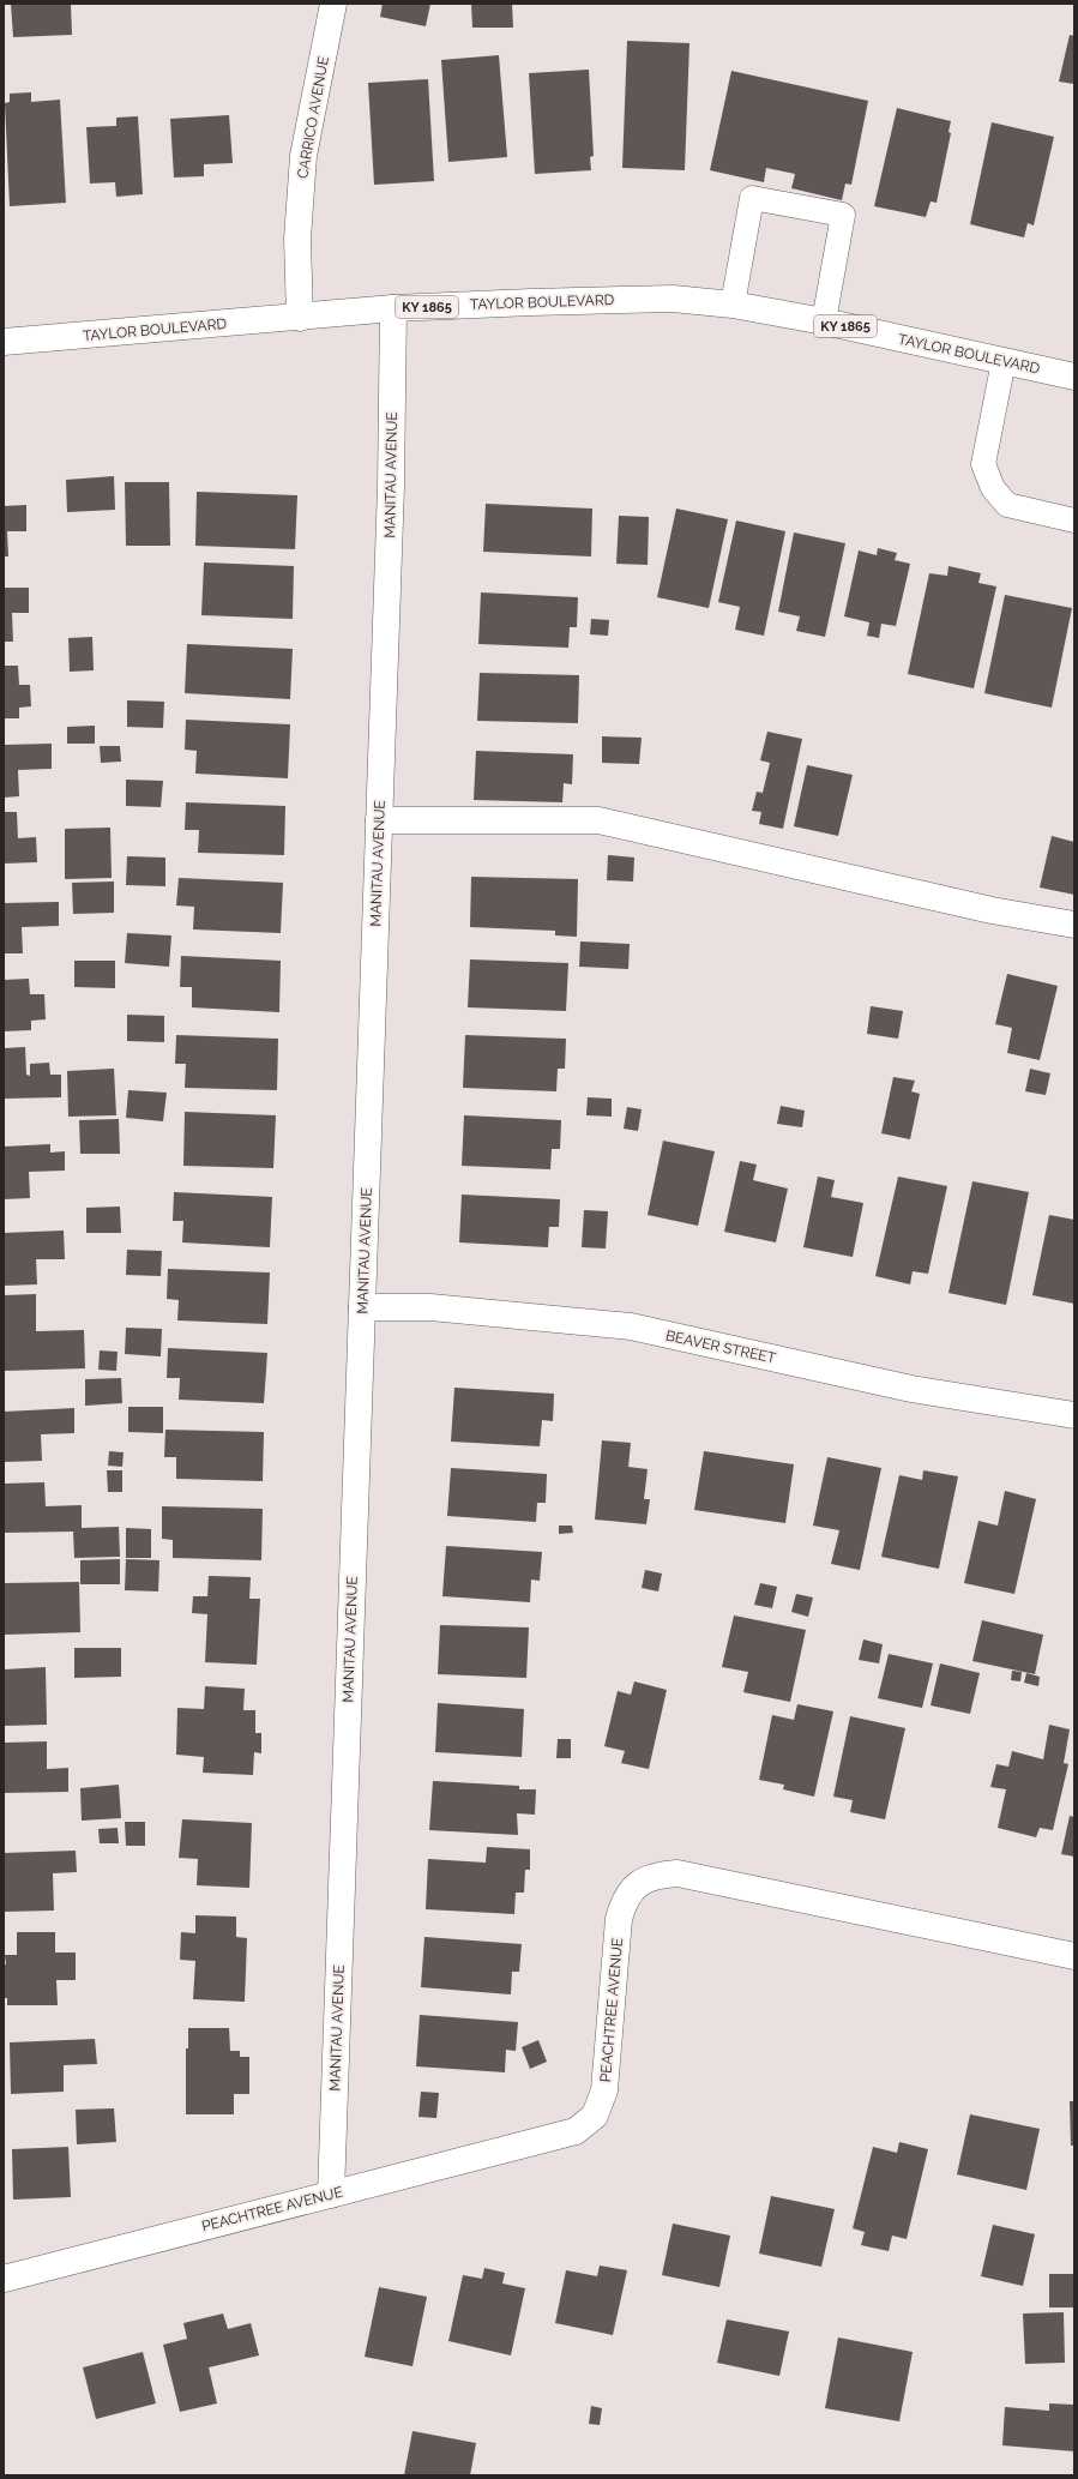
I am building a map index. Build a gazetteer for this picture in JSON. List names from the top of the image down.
{
  "streets": {
    "street": [
      "CARRICO AVENUE",
      "TAYLOR BOULEVARD",
      "KY 1865",
      "MANITAU AVENUE",
      "BEAVER STREET",
      "PEACHTREE AVENUE"
    ]
  },
  "crossings": [
    ["CARRICO AVENUE", "TAYLOR BOULEVARD"],
    ["TAYLOR BOULEVARD", "MANITAU AVENUE"],
    ["MANITAU AVENUE", "BEAVER STREET"],
    ["MANITAU AVENUE", "PEACHTREE AVENUE"]
  ]
}
